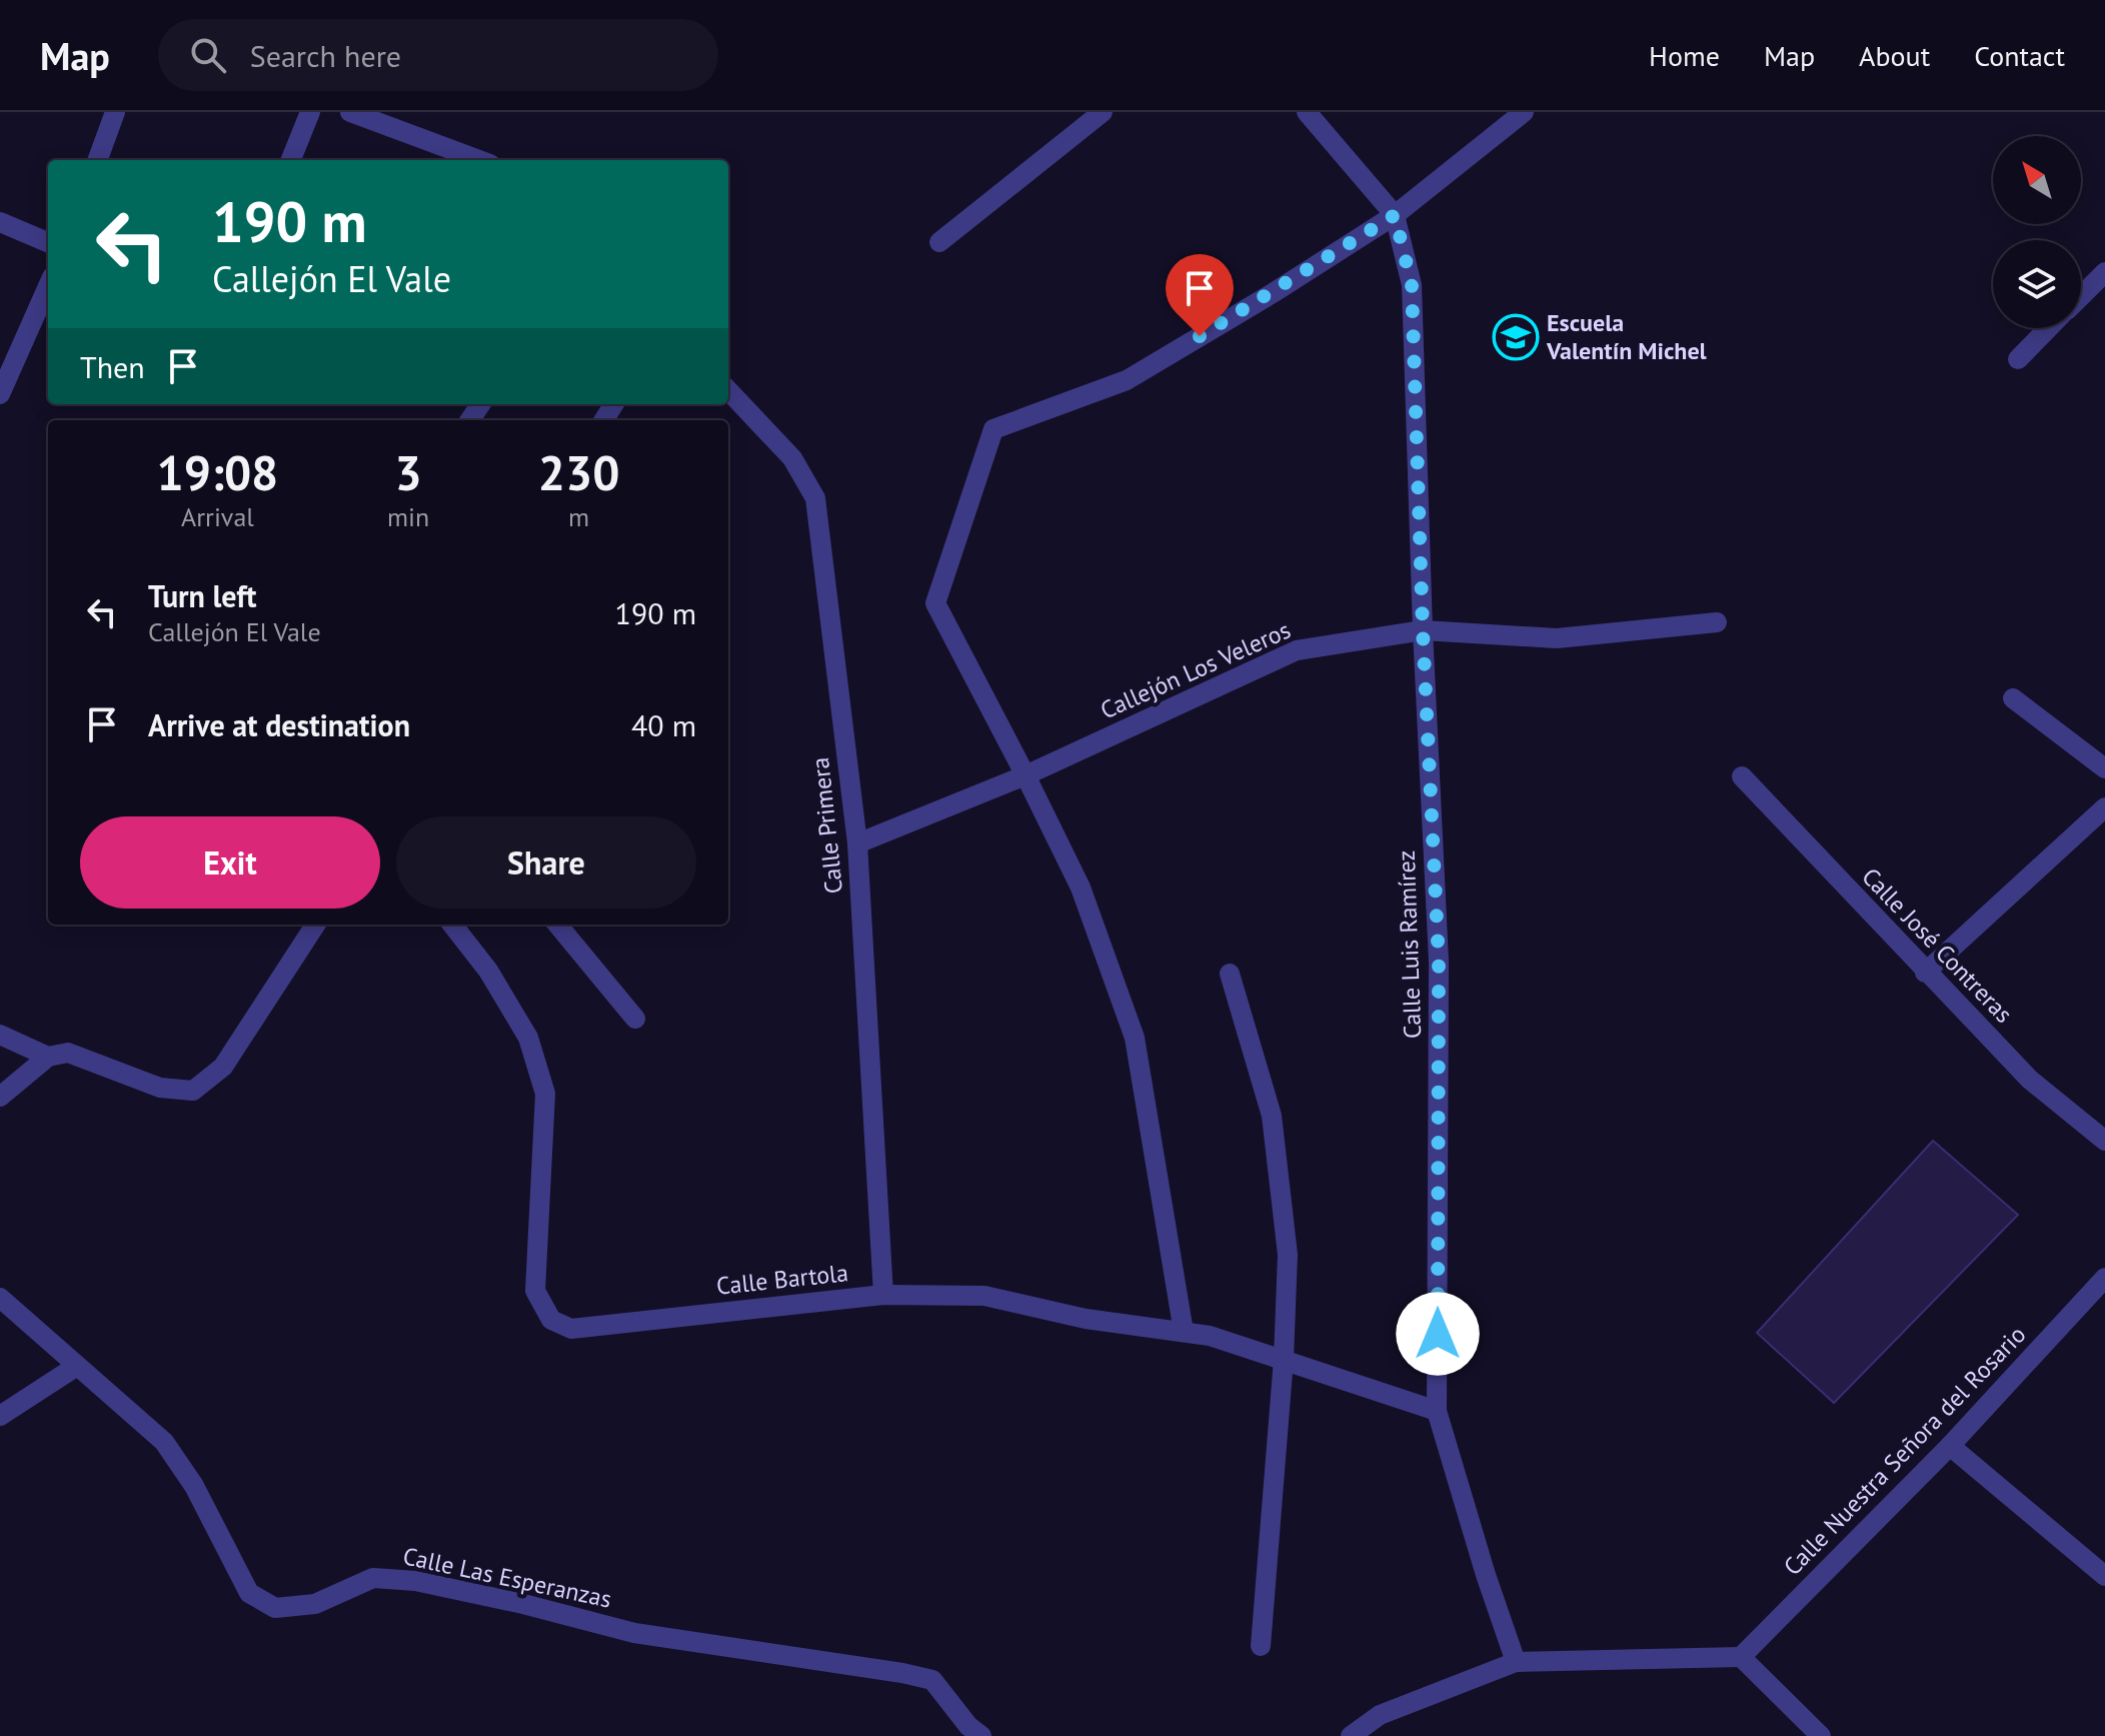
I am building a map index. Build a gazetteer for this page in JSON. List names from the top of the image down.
{
  "streets": {
    "street": [
      "Callejón Los Veleros",
      "Calle Primera",
      "Calle Luis Ramírez",
      "Calle José Contreras",
      "Calle Bartola",
      "Calle Nuestra Señora del Rosario",
      "Calle Las Esperanzas"
    ]
  },
  "crossings": [
    ["Callejón Los Veleros", "Calle Primera"],
    ["Callejón Los Veleros", "Calle Luis Ramírez"],
    ["Calle Primera", "Calle Bartola"],
    ["Calle Luis Ramírez", "Calle Bartola"]
  ],
  "places": {
    "school or university": ["Escuela Valentín Michel"]
  },
  "north": "top left",
  "page": {
    "header": "Map",
    "search": "Search here",
    "nav": [
      "Home",
      "Map",
      "About",
      "Contact"
    ],
    "turn": ["190 m", "Callejón El Vale"],
    "then": "Then",
    "eta": [
      "19:08",
      "Arrival",
      "3",
      "min",
      "230",
      "m"
    ],
    "list": [
      {
        "name": "Turn left",
        "note": "Callejón El Vale",
        "value": "190 m"
      },
      {
        "name": "Arrive at destination",
        "value": "40 m"
      }
    ],
    "buttons": ["Exit", "Share"]
  }
}
